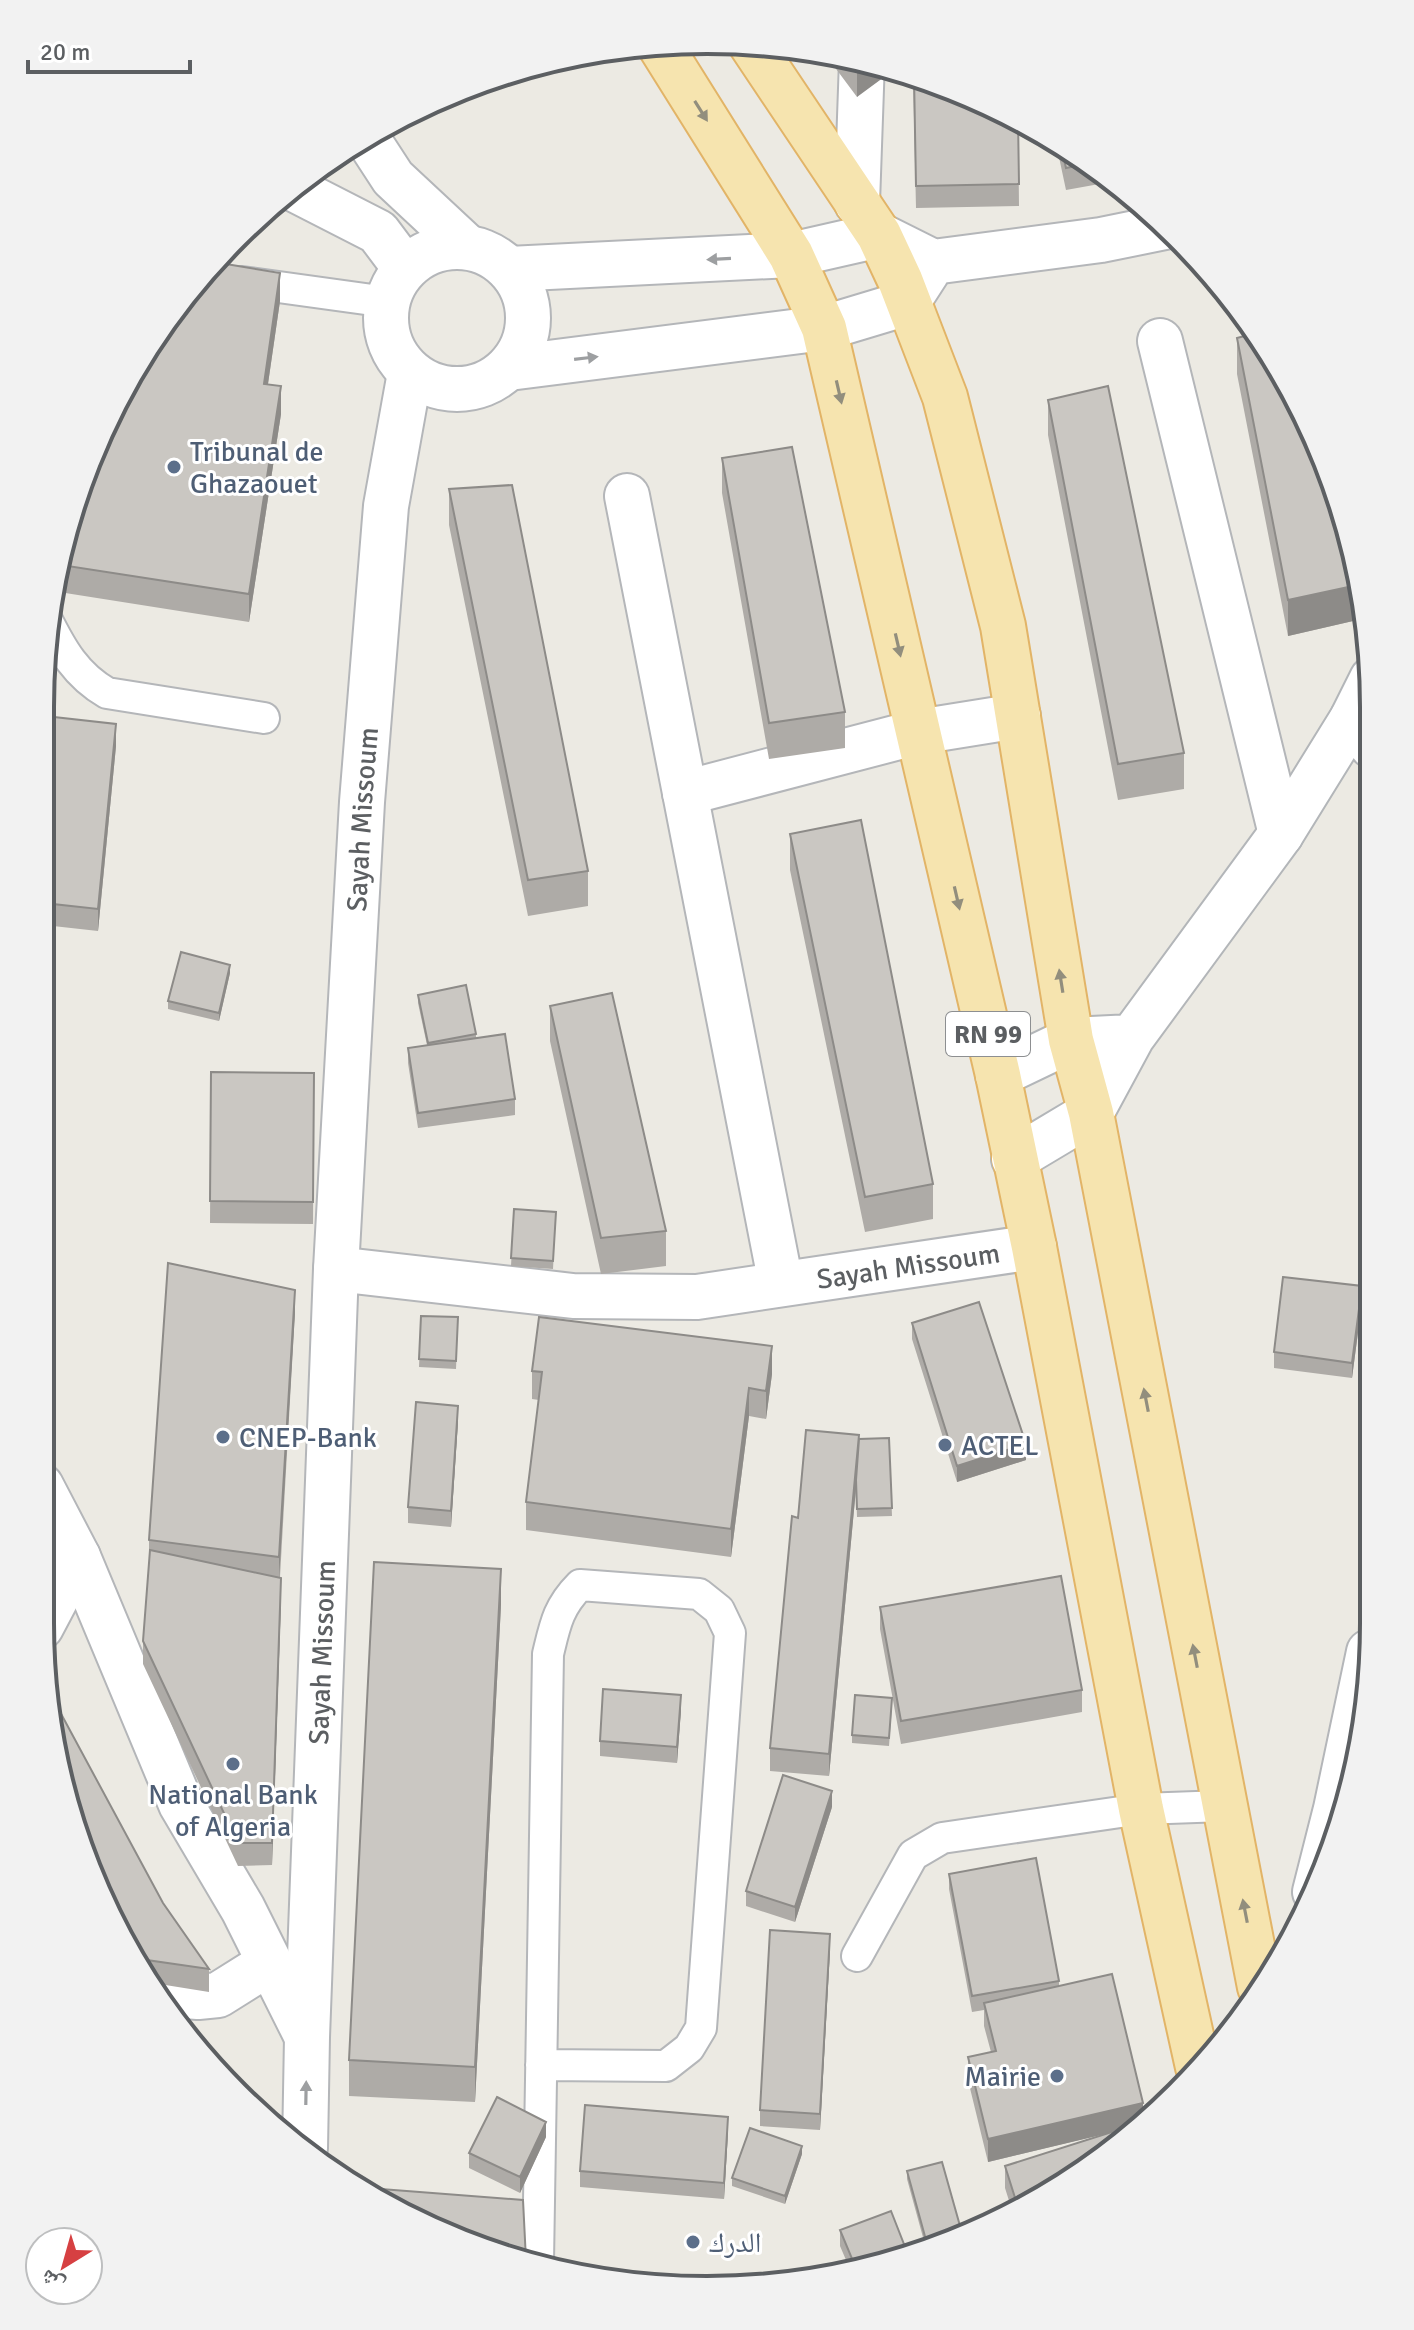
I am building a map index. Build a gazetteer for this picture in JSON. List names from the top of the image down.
{
  "streets": {
    "main road": ["RN 99"],
    "street": ["Sayah Missoum"]
  },
  "crossings": [
    ["Sayah Missoum", "RN 99"]
  ],
  "places": [
    "Tribunal de Ghazaouet",
    "CNEP-Bank",
    "ACTEL",
    "National Bank of Algeria",
    "Mairie",
    "الدرك"
  ],
  "scale_bar": "20 m",
  "north": "bottom left"
}
